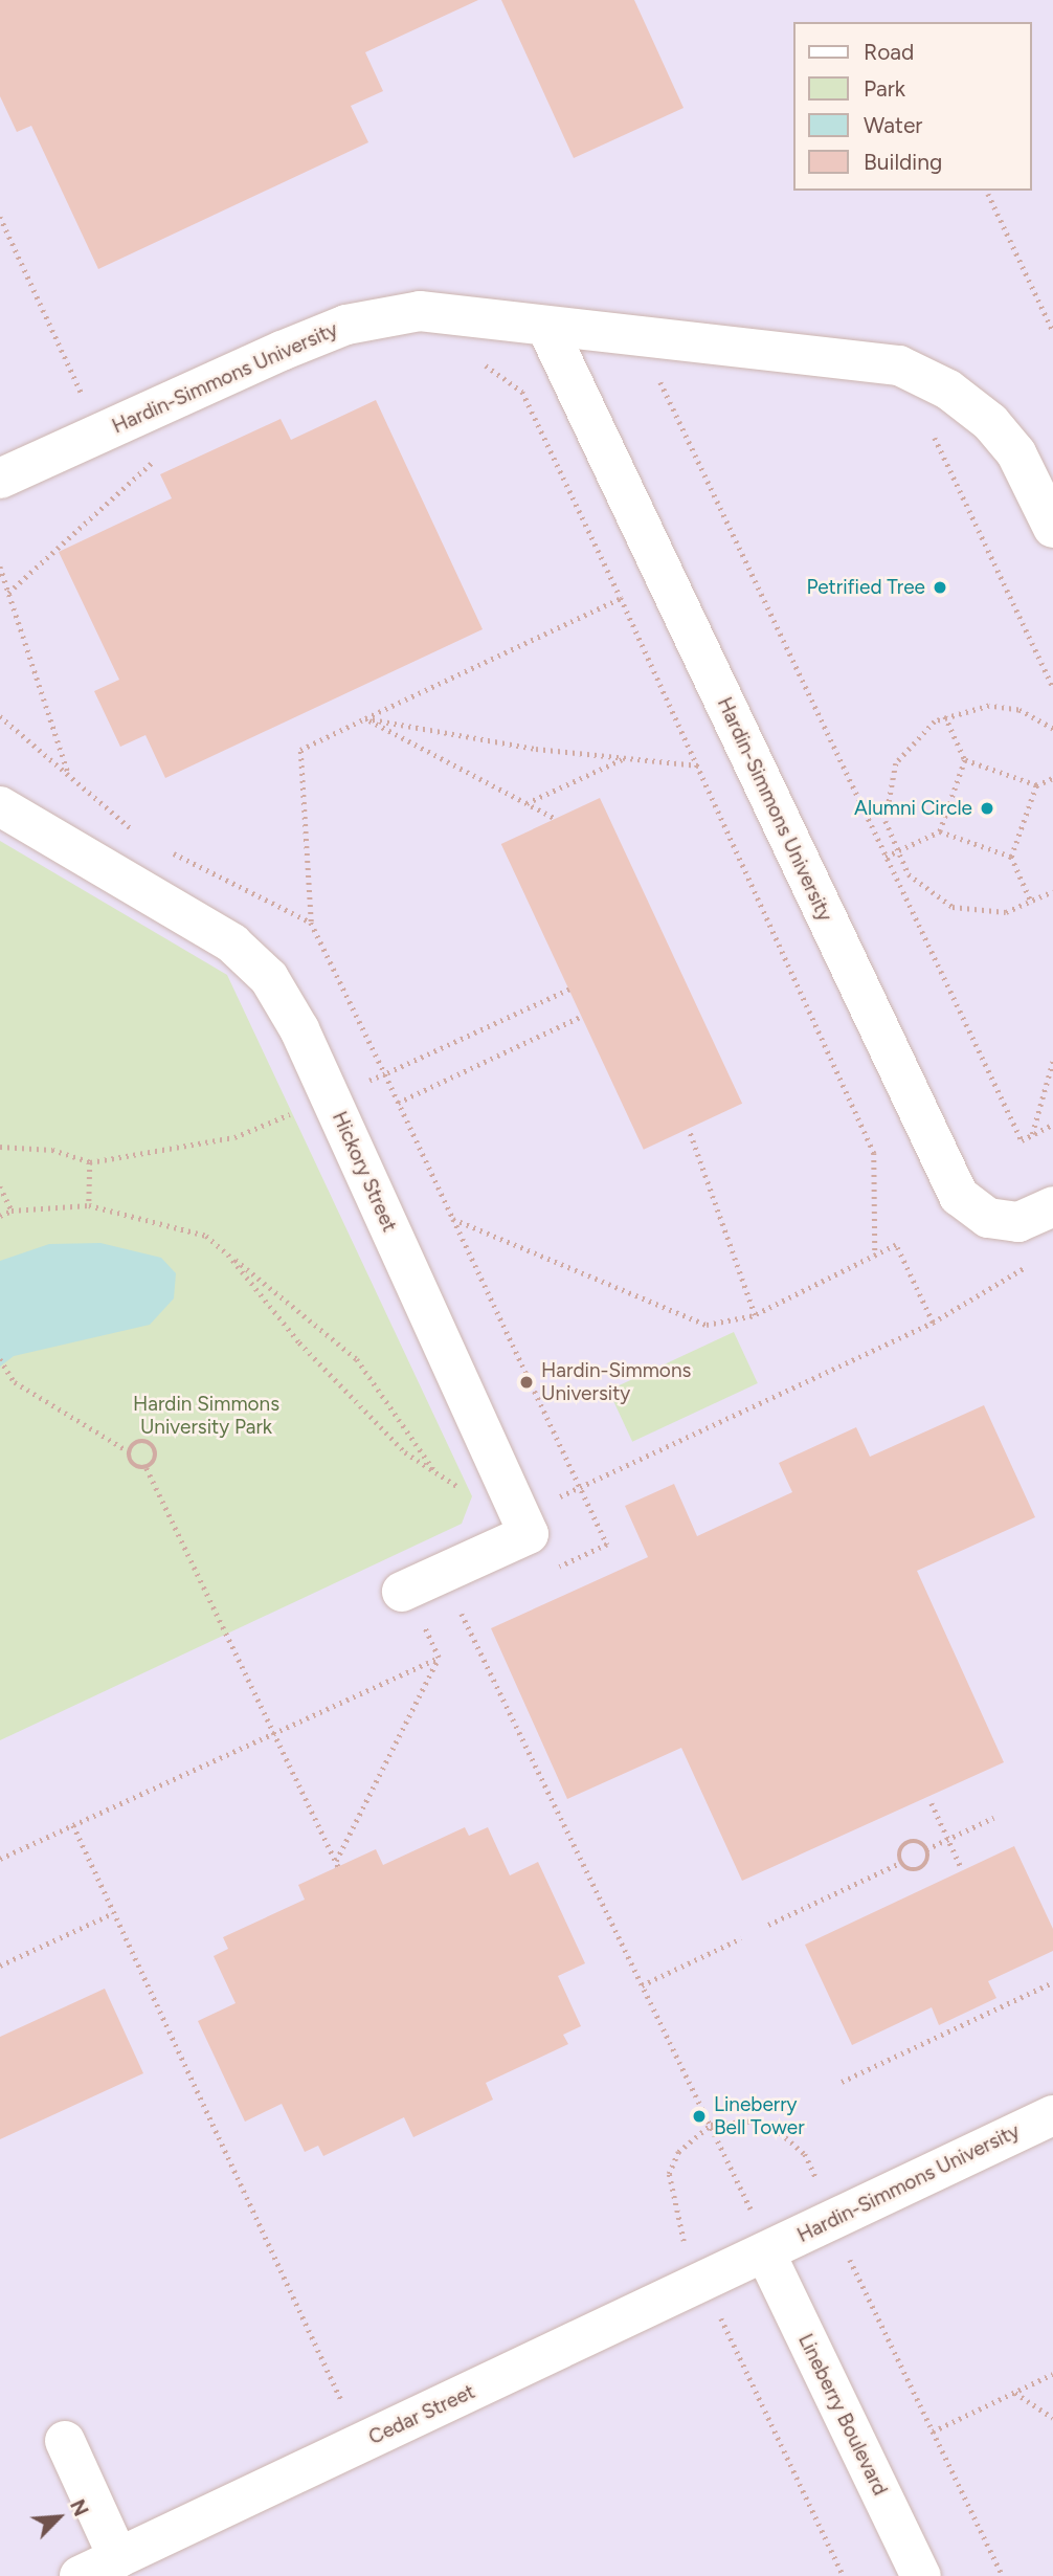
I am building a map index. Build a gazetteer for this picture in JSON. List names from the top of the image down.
{
  "streets": {
    "lane": [
      "Hardin-Simmons University",
      "Hickory Street",
      "Cedar Street",
      "Lineberry Boulevard"
    ]
  },
  "crossings": [
    ["Hardin-Simmons University", "Cedar Street"],
    ["Hardin-Simmons University", "Lineberry Boulevard"],
    ["Cedar Street", "Lineberry Boulevard"]
  ],
  "parks": ["Hardin Simmons University Park"],
  "places": [
    "Petrified Tree",
    "Alumni Circle",
    "Hardin-Simmons University",
    "Lineberry Bell Tower"
  ],
  "legend": [
    "Road",
    "Park",
    "Water",
    "Building"
  ],
  "north": "top right"
}
